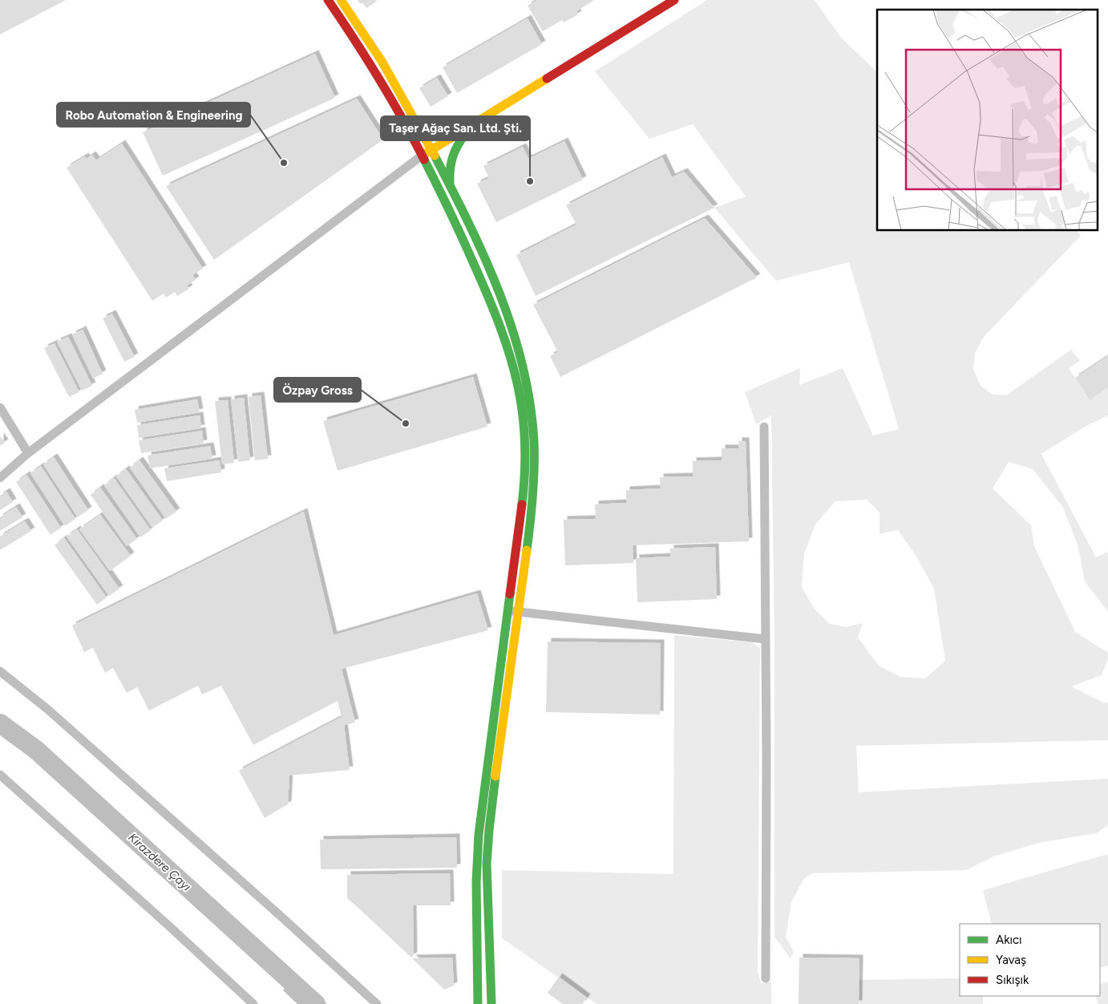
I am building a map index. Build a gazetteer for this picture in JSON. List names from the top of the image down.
{
  "water": ["Kirazdere Çayı"],
  "places": ["Robo Automation & Engineering", "Taşer Ağaç San. Ltd. Şti.", "Özpay Gross"],
  "legend": ["Akıcı", "Yavaş", "Sıkışık"]
}
